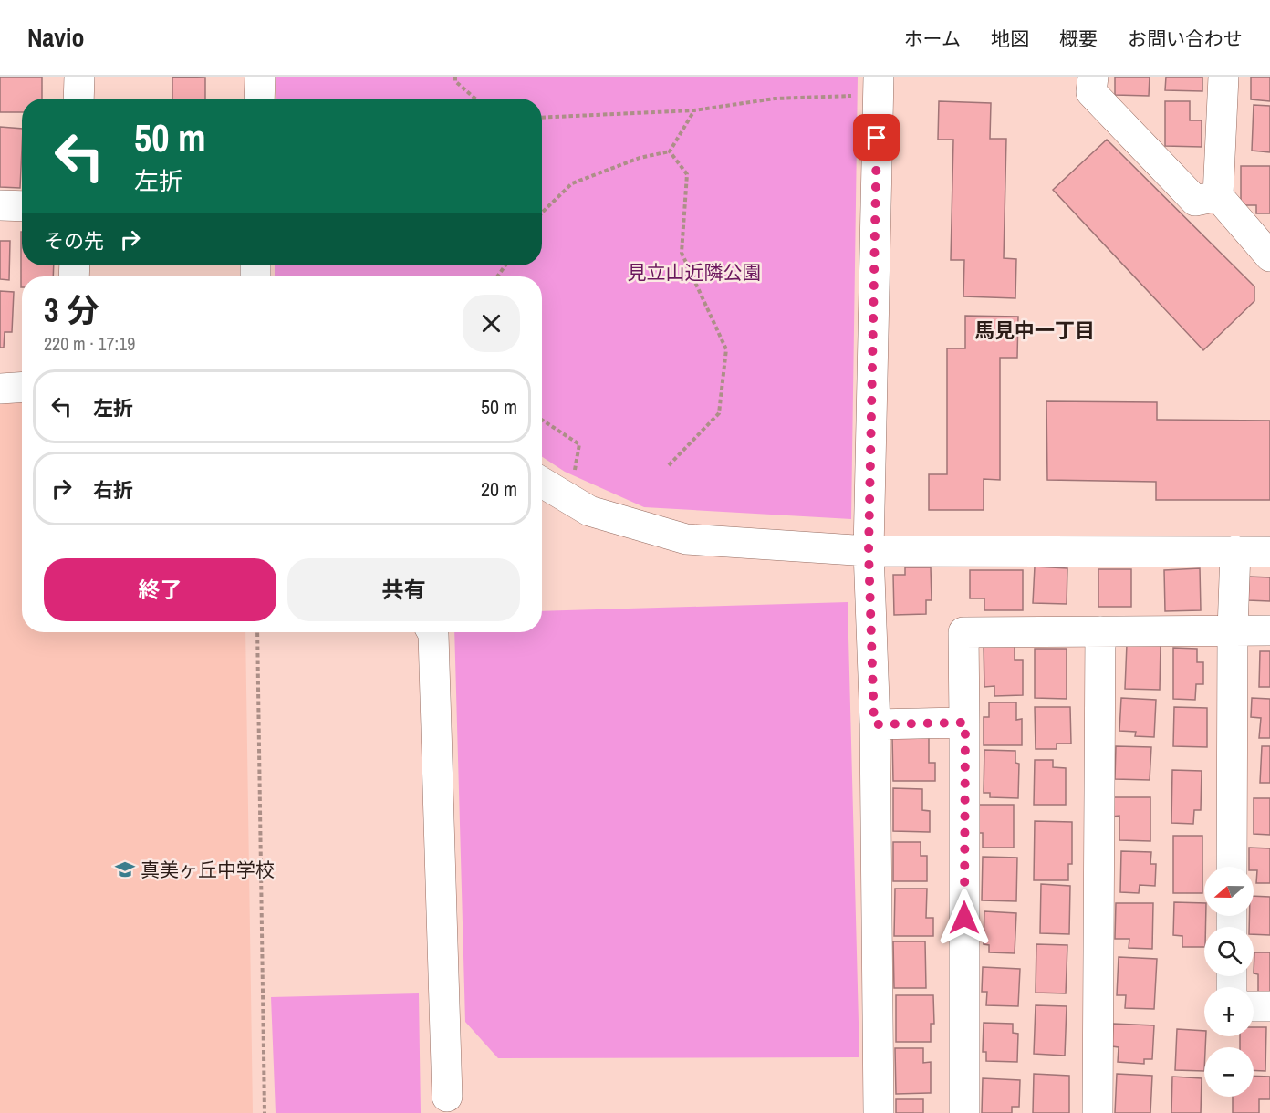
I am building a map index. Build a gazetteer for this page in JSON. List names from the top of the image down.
{
  "districts": ["馬見中一丁目"],
  "parks": ["見立山近隣公園"],
  "places": {
    "school or university": ["真美ヶ丘中学校"]
  },
  "north": "left",
  "page": {
    "header": "Navio",
    "nav": [
      "ホーム",
      "地図",
      "概要",
      "お問い合わせ"
    ],
    "turn": ["50 m", "左折"],
    "then": "その先",
    "heading": ["3 分", "220 m · 17:19"],
    "list": [
      {
        "name": "左折",
        "value": "50 m"
      },
      {
        "name": "右折",
        "value": "20 m"
      }
    ],
    "buttons": ["終了", "共有"],
    "map_buttons": ["+", "−"]
  }
}
